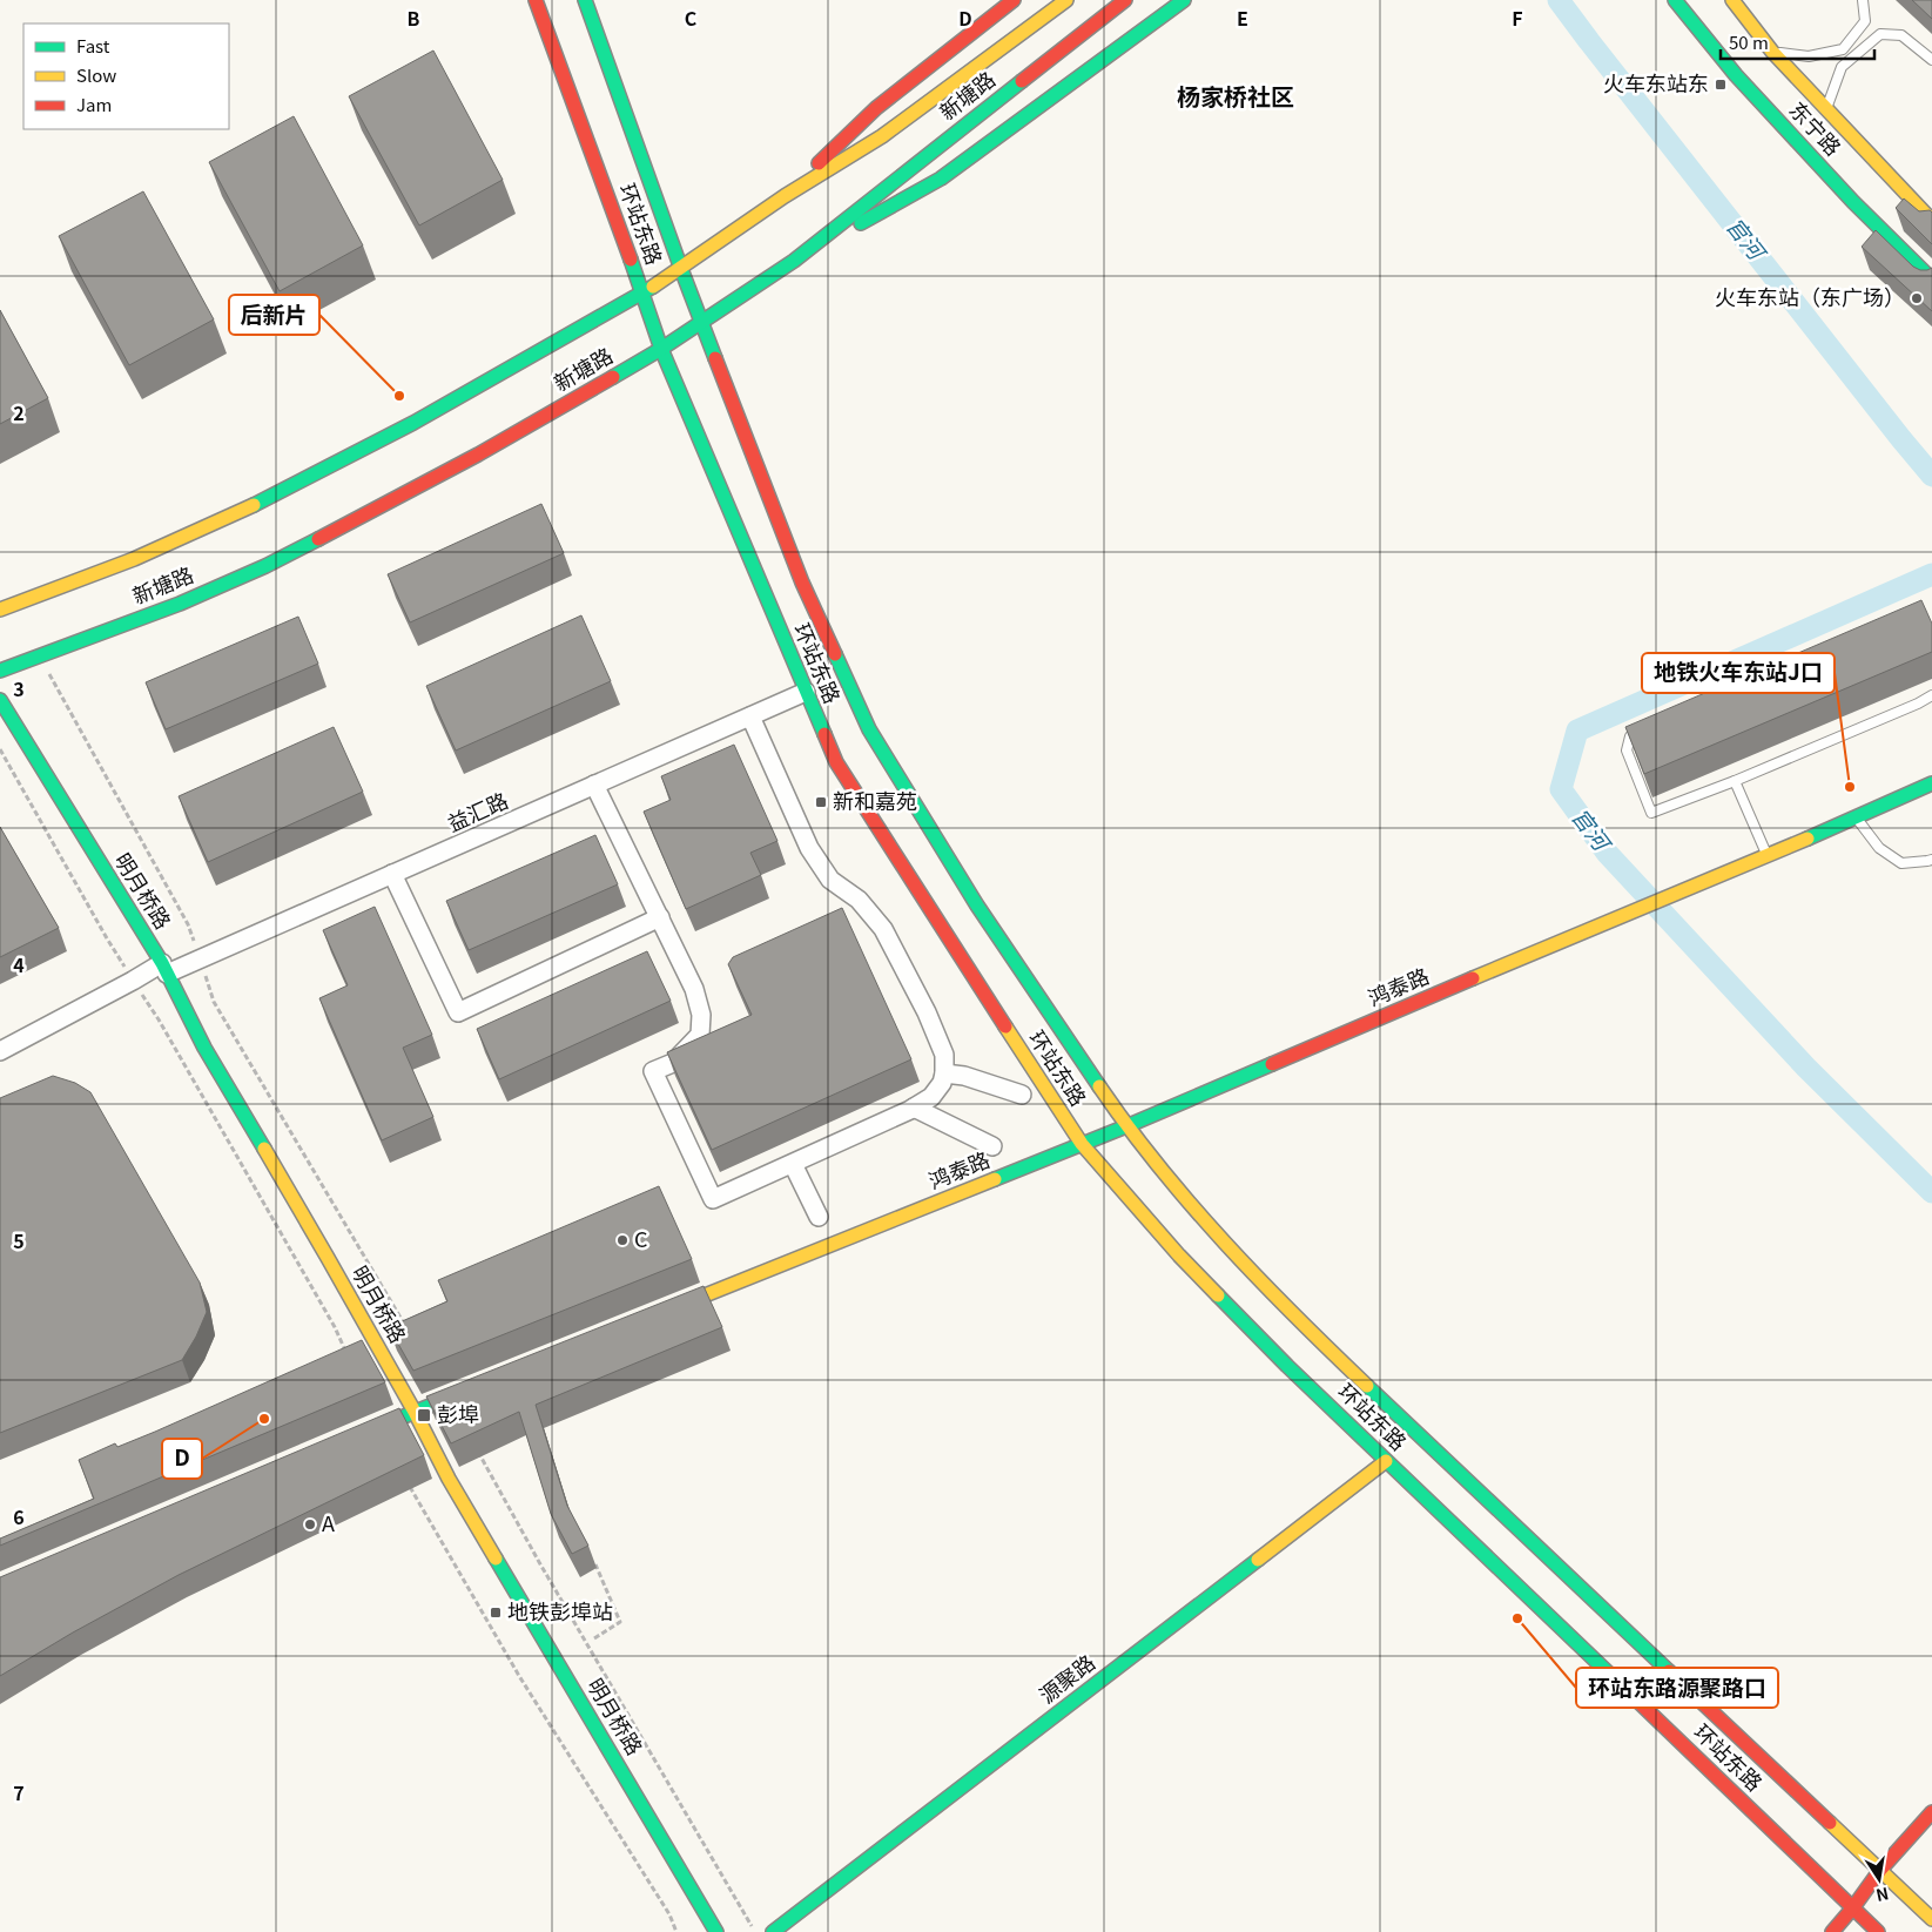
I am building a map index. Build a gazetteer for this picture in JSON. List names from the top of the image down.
{
  "streets": {
    "main road": [
      "新塘路",
      "东宁路",
      "环站东路",
      "明月桥路",
      "鸿泰路",
      "源聚路"
    ],
    "street": ["益汇路"]
  },
  "crossings": [
    ["新塘路", "环站东路"],
    ["环站东路", "益汇路"],
    ["环站东路", "鸿泰路"],
    ["环站东路", "源聚路"],
    ["益汇路", "明月桥路"]
  ],
  "districts": ["杨家桥社区"],
  "water": ["官河"],
  "places": {
    "transit": [
      "火车东站东",
      "新和嘉苑",
      "彭埠",
      "地铁彭埠站"
    ],
    "other": [
      "火车东站（东广场）",
      "后新片",
      "地铁火车东站J口",
      "C",
      "D",
      "A",
      "环站东路源聚路口"
    ]
  },
  "legend": ["Fast", "Slow", "Jam"],
  "scale_bar": "50 m",
  "north": "bottom",
  "grid": {
    "columns": [
      "B",
      "C",
      "D",
      "E",
      "F"
    ],
    "rows": [
      "2",
      "3",
      "4",
      "5",
      "6",
      "7"
    ]
  }
}
